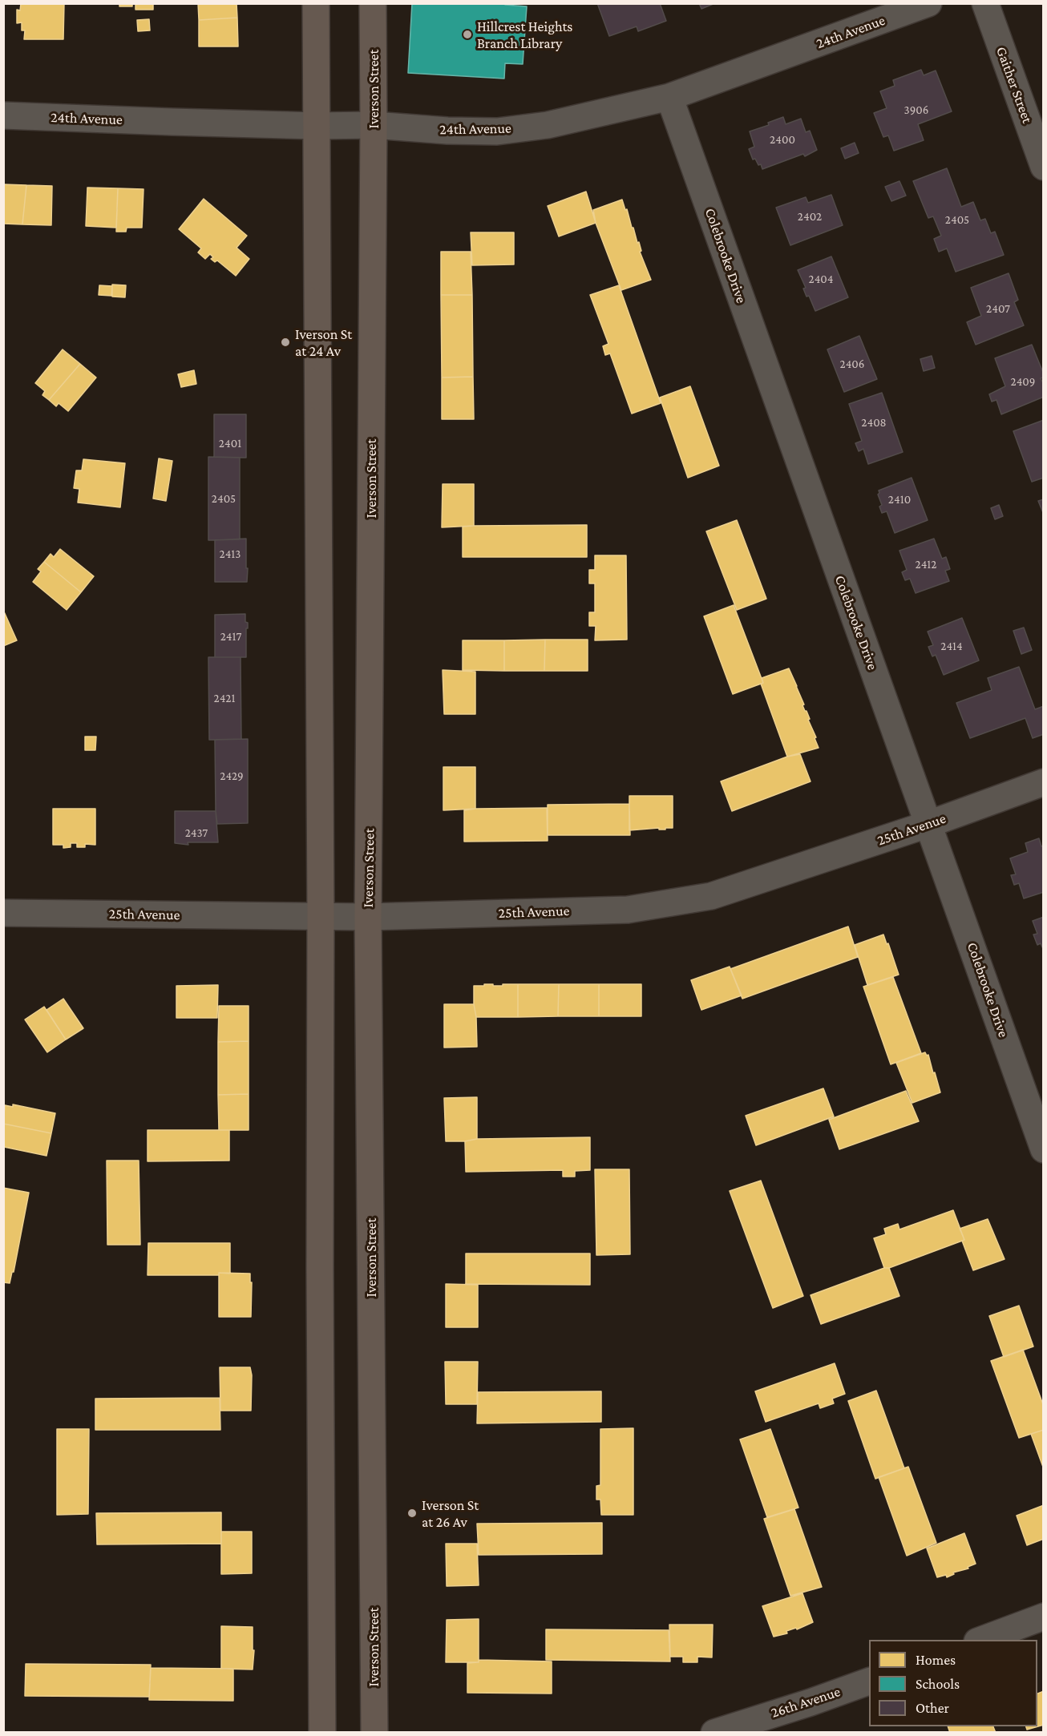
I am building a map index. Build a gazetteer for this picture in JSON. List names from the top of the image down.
{
  "streets": {
    "main road": ["Iverson Street"],
    "street": [
      "24th Avenue",
      "Gaither Street",
      "Colebrooke Drive",
      "25th Avenue",
      "26th Avenue"
    ]
  },
  "crossings": [
    ["24th Avenue", "Iverson Street"],
    ["24th Avenue", "Colebrooke Drive"],
    ["Iverson Street", "25th Avenue"],
    ["Colebrooke Drive", "25th Avenue"]
  ],
  "places": ["Hillcrest Heights Branch Library", "Iverson St at 24 Av", "Iverson St at 26 Av"],
  "house_numbers": [
    "3906",
    "2400",
    "2402",
    "2405",
    "2404",
    "2407",
    "2406",
    "2409",
    "2408",
    "2401",
    "2405",
    "2410",
    "2413",
    "2412",
    "2417",
    "2414",
    "2421",
    "2429",
    "2437"
  ],
  "legend": ["Homes", "Schools", "Other"]
}
